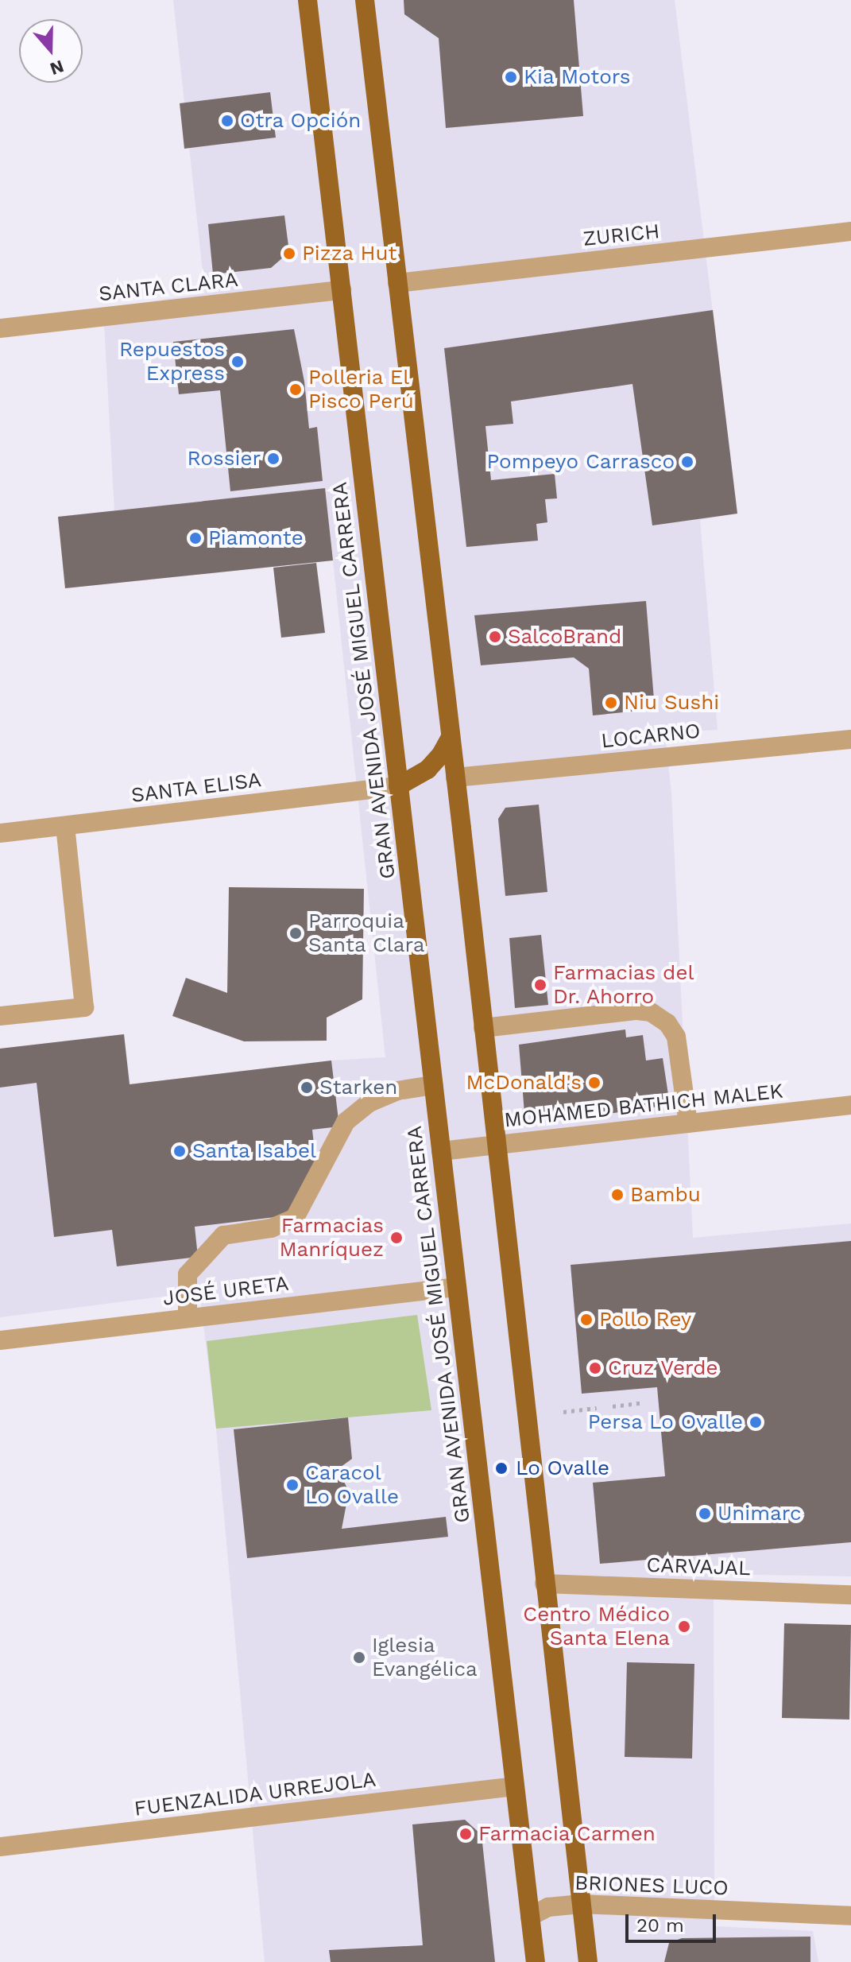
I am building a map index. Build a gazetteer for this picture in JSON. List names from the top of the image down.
{
  "streets": {
    "main road": ["GRAN AVENIDA JOSÉ MIGUEL CARRERA"],
    "street": [
      "ZURICH",
      "SANTA CLARA",
      "LOCARNO",
      "SANTA ELISA",
      "MOHAMED BATHICH MALEK",
      "JOSÉ URETA",
      "CARVAJAL",
      "FUENZALIDA URREJOLA",
      "BRIONES LUCO"
    ]
  },
  "crossings": [
    ["SANTA CLARA", "GRAN AVENIDA JOSÉ MIGUEL CARRERA"],
    ["GRAN AVENIDA JOSÉ MIGUEL CARRERA", "SANTA ELISA"],
    ["GRAN AVENIDA JOSÉ MIGUEL CARRERA", "MOHAMED BATHICH MALEK"],
    ["GRAN AVENIDA JOSÉ MIGUEL CARRERA", "JOSÉ URETA"],
    ["GRAN AVENIDA JOSÉ MIGUEL CARRERA", "FUENZALIDA URREJOLA"],
    ["GRAN AVENIDA JOSÉ MIGUEL CARRERA", "BRIONES LUCO"]
  ],
  "places": [
    "Kia Motors",
    "Otra Opción",
    "Pizza Hut",
    "Repuestos Express",
    "Polleria El Pisco Perú",
    "Rossier",
    "Pompeyo Carrasco",
    "Piamonte",
    "SalcoBrand",
    "Niu Sushi",
    "Parroquia Santa Clara",
    "Farmacias del Dr. Ahorro",
    "McDonald's",
    "Starken",
    "Santa Isabel",
    "Bambu",
    "Farmacias Manríquez",
    "Pollo Rey",
    "Cruz Verde",
    "Persa Lo Ovalle",
    "Lo Ovalle",
    "Caracol Lo Ovalle",
    "Unimarc",
    "Centro Médico Santa Elena",
    "Iglesia Evangélica",
    "Farmacia Carmen"
  ],
  "scale_bar": "20 m",
  "north": "bottom"
}
